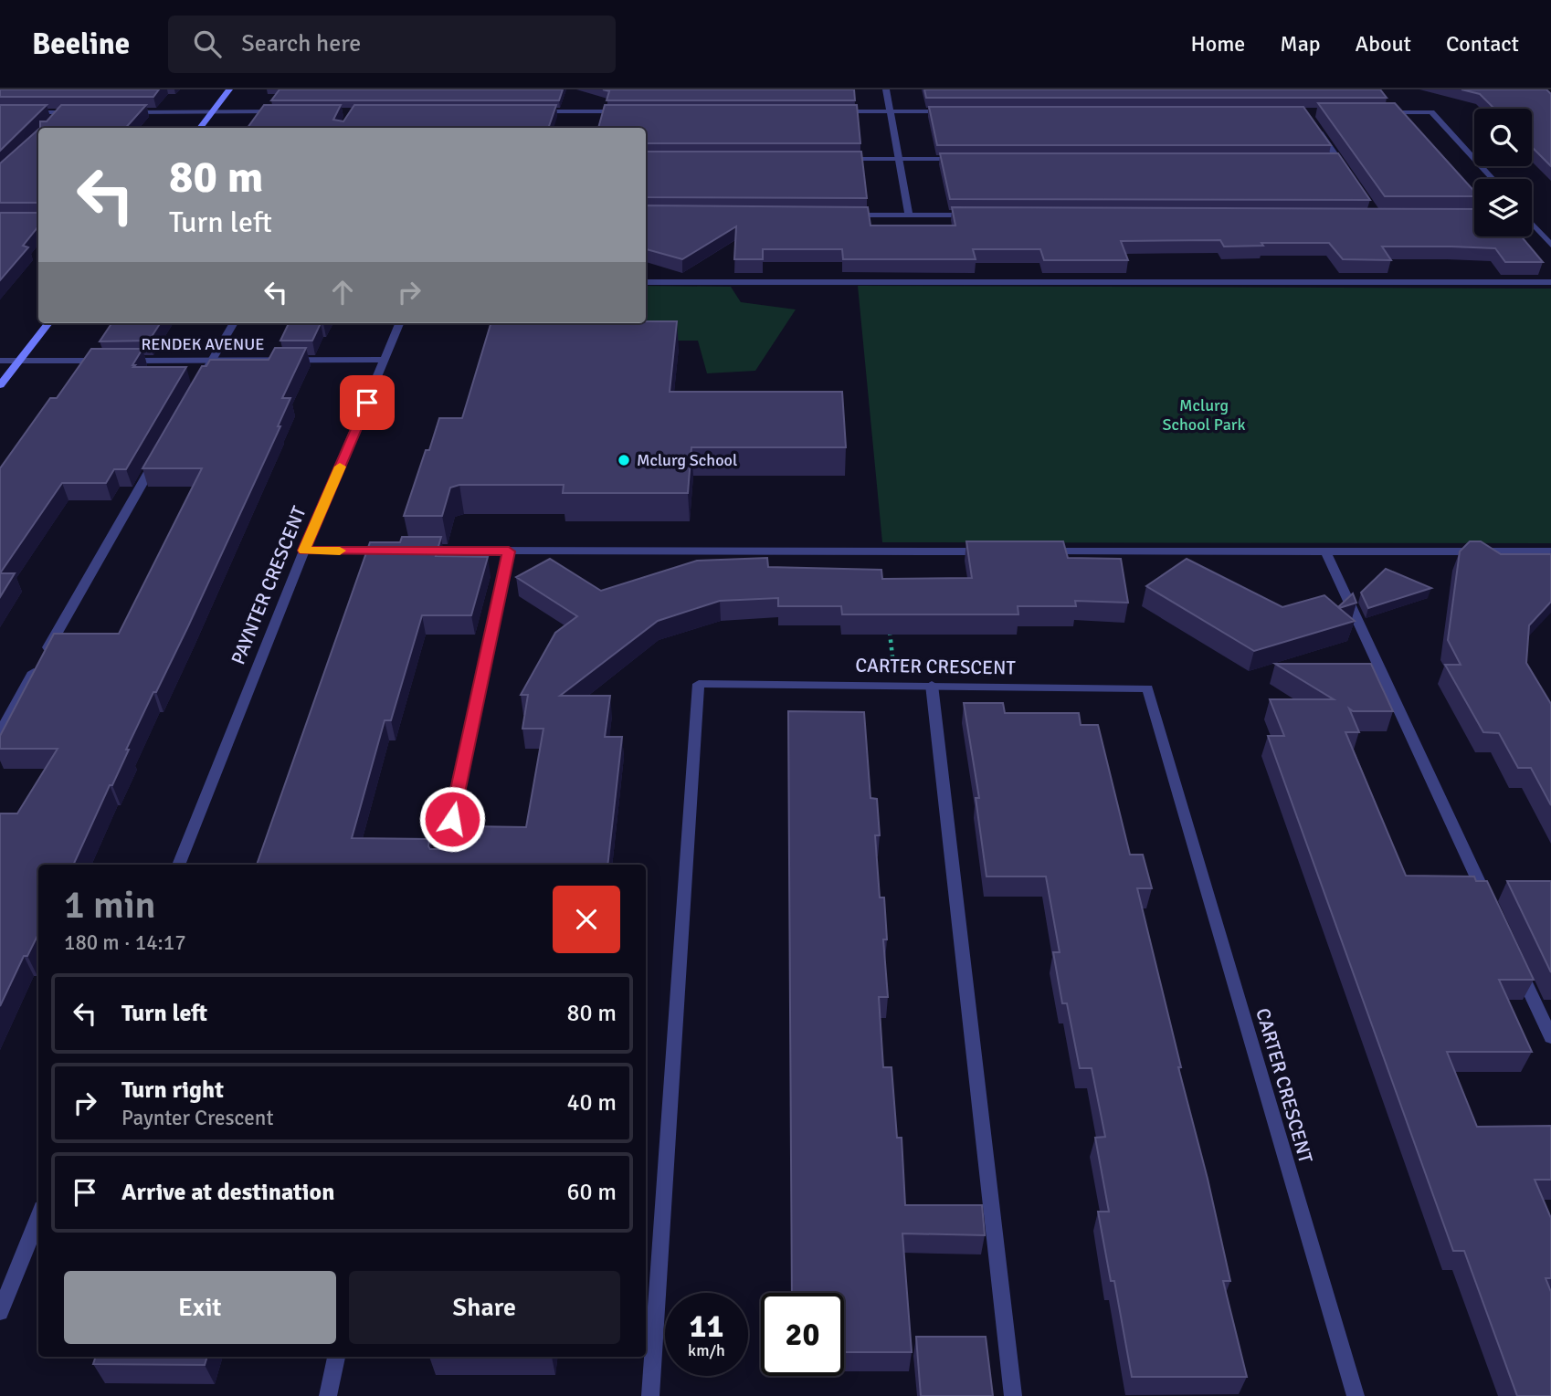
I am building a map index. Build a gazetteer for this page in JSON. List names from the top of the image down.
{
  "streets": {
    "street": ["RENDEK AVENUE", "PAYNTER CRESCENT", "CARTER CRESCENT"]
  },
  "crossings": [
    ["RENDEK AVENUE", "PAYNTER CRESCENT"]
  ],
  "parks": ["Mclurg School Park"],
  "places": ["Mclurg School"],
  "page": {
    "header": "Beeline",
    "search": "Search here",
    "nav": [
      "Home",
      "Map",
      "About",
      "Contact"
    ],
    "turn": ["80 m", "Turn left"],
    "heading": ["1 min", "180 m · 14:17"],
    "list": [
      {
        "name": "Turn left",
        "value": "80 m"
      },
      {
        "name": "Turn right",
        "note": "Paynter Crescent",
        "value": "40 m"
      },
      {
        "name": "Arrive at destination",
        "value": "60 m"
      }
    ],
    "buttons": ["Exit", "Share"],
    "speed": "11 km/h",
    "limit": "20"
  }
}
